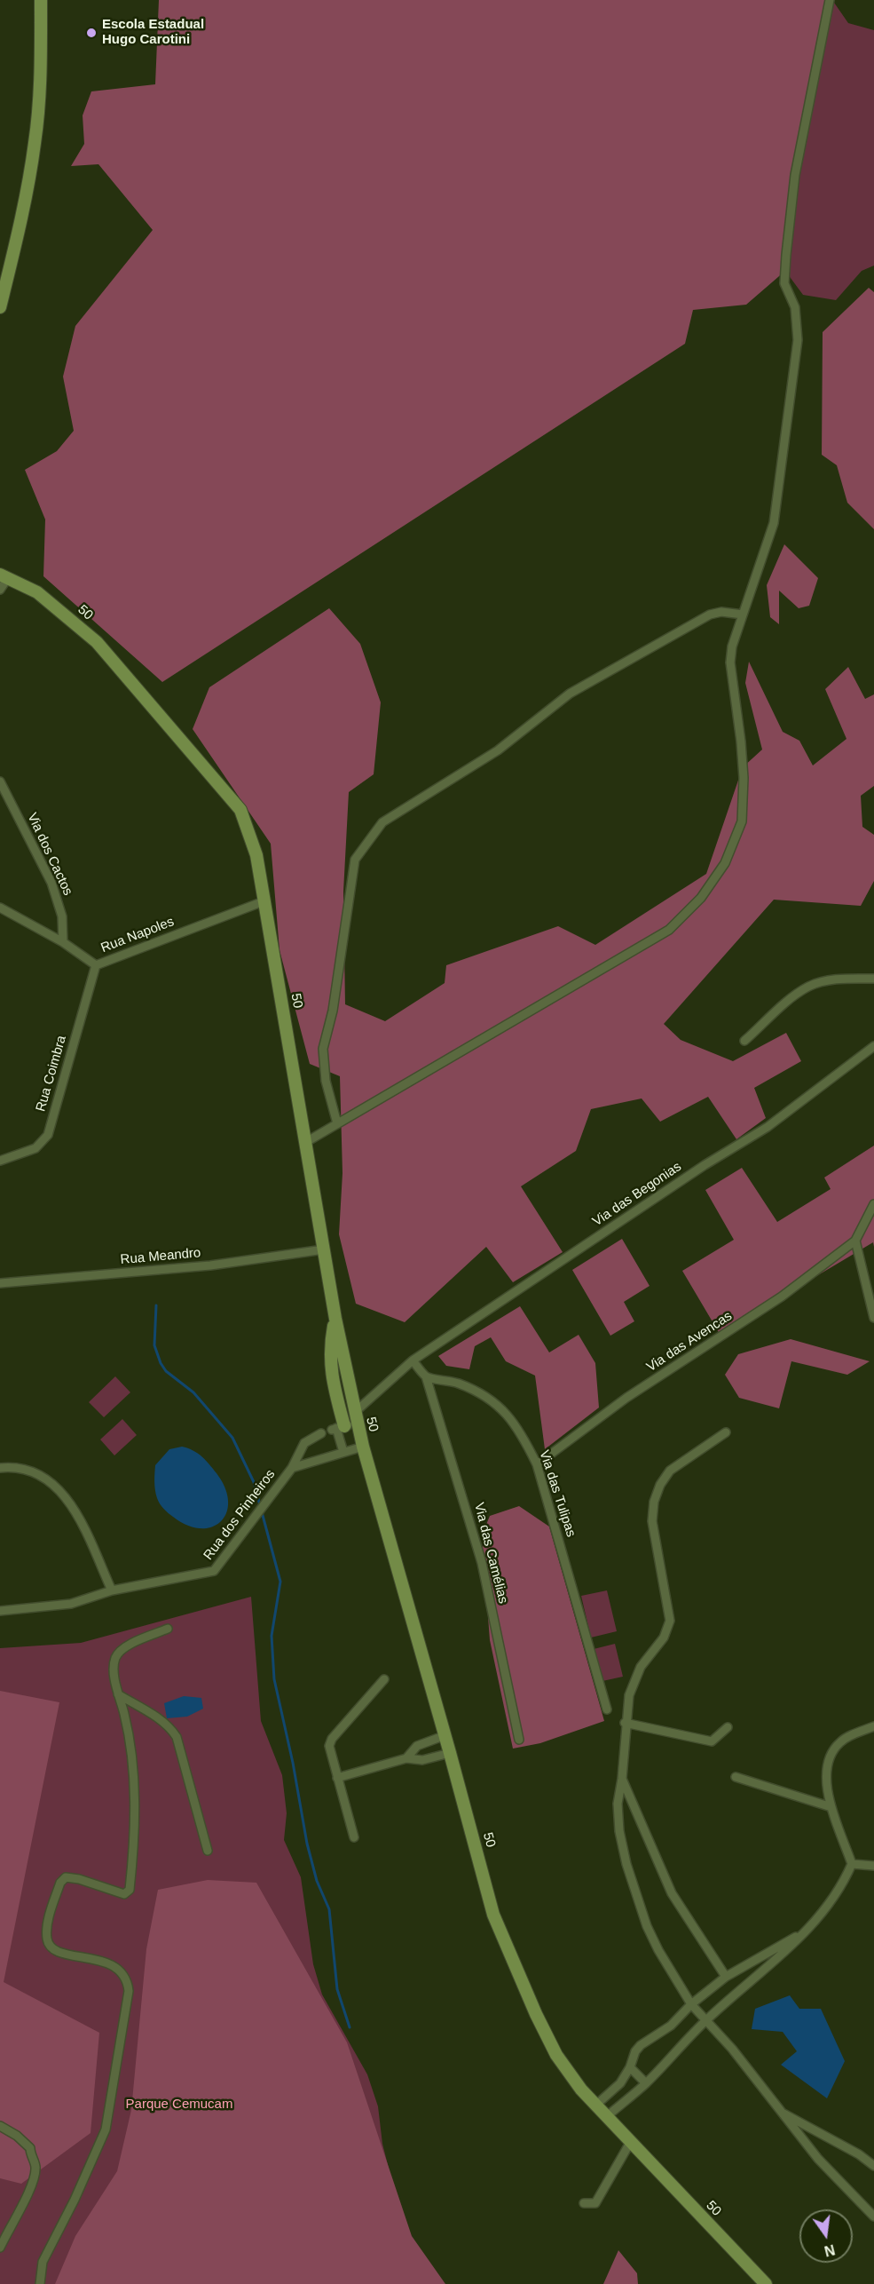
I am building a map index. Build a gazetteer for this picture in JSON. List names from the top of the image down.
{
  "streets": {
    "main road": ["50"],
    "street": [
      "Via dos Cactos",
      "Rua Napoles",
      "Rua Coimbra",
      "Via das Begonias",
      "Rua Meandro",
      "Via das Avencas",
      "Via das Tulipas",
      "Rua dos Pinheiros",
      "Via das Camélias"
    ]
  },
  "crossings": [
    ["50", "Rua Napoles"],
    ["50", "Rua Meandro"],
    ["50", "Rua dos Pinheiros"],
    ["Via dos Cactos", "Rua Napoles"],
    ["Rua Napoles", "Rua Coimbra"],
    ["Via das Avencas", "Via das Tulipas"],
    ["Via das Tulipas", "Via das Camélias"]
  ],
  "parks": ["Parque Cemucam"],
  "places": ["Escola Estadual Hugo Carotini"],
  "north": "bottom"
}
